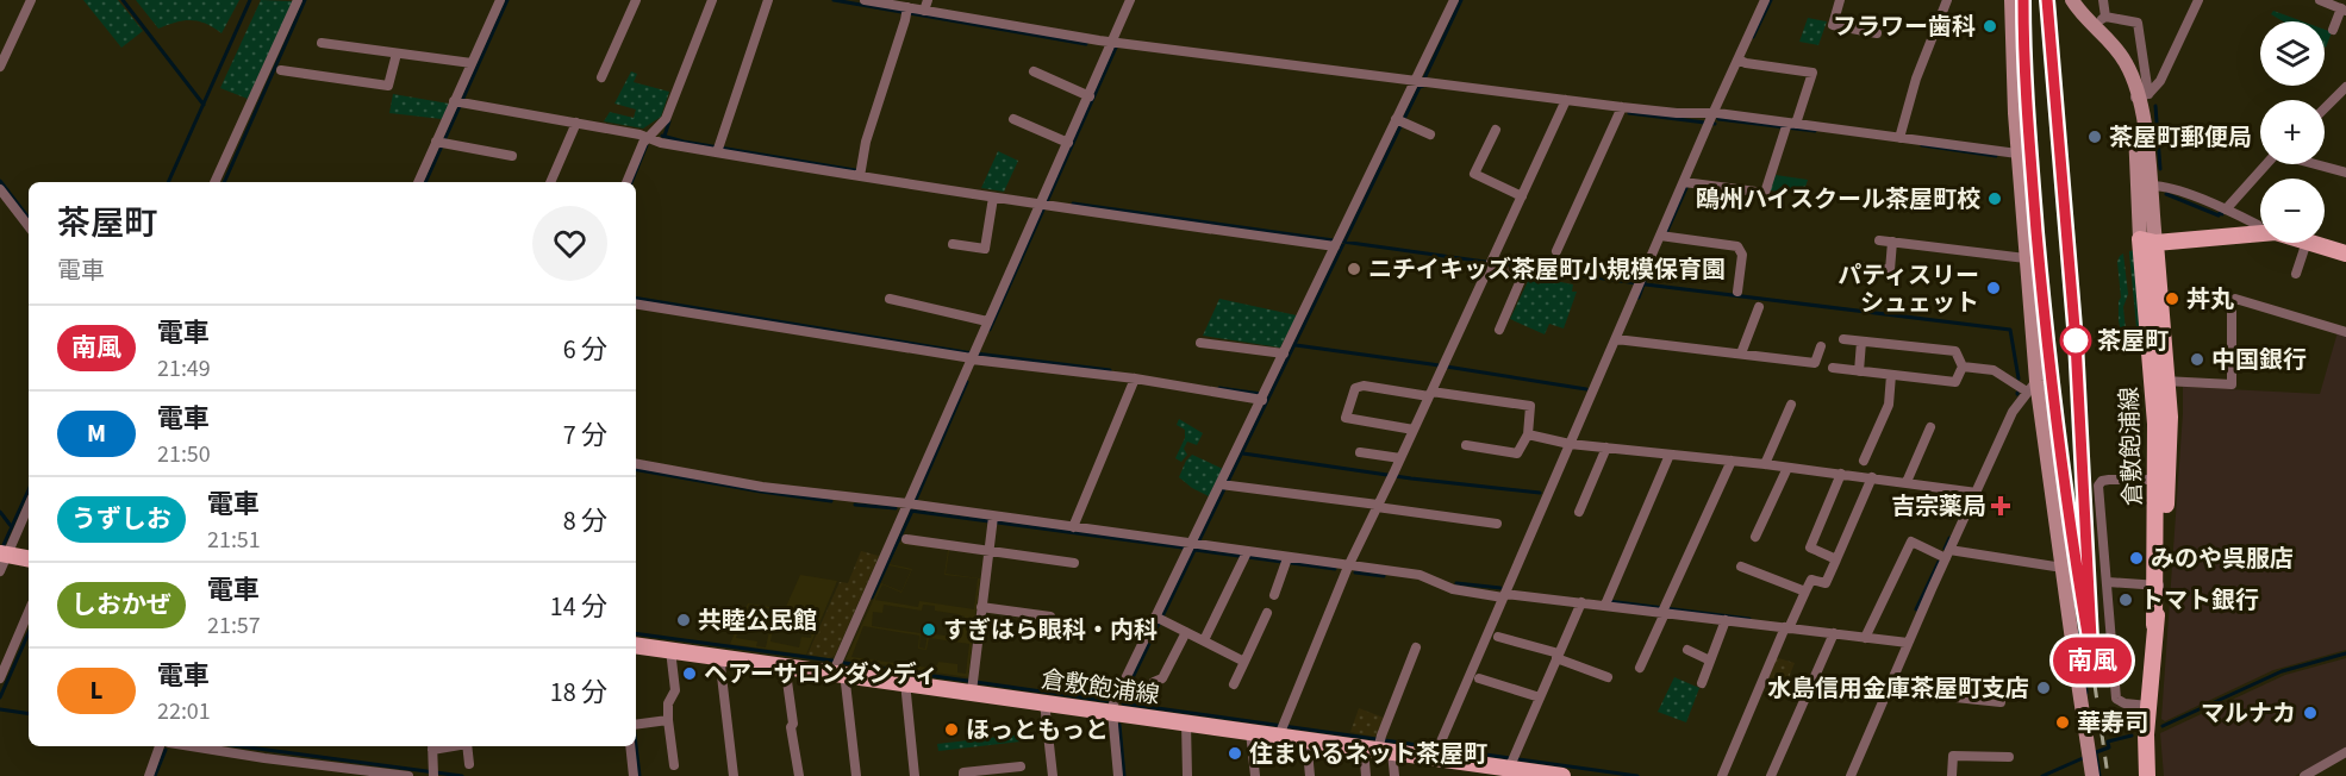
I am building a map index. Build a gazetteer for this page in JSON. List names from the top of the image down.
{
  "streets": {
    "main road": ["倉敷飽浦線"]
  },
  "places": {
    "other": [
      "フラワー歯科",
      "茶屋町郵便局",
      "鴎州ハイスクール茶屋町校",
      "ニチイキッズ茶屋町小規模保育園",
      "パティスリー シュェット",
      "丼丸",
      "茶屋町",
      "中国銀行",
      "みのや呉服店",
      "トマト銀行",
      "共睦公民館",
      "すぎはら眼科・内科",
      "ヘアーサロンダンディ",
      "水島信用金庫茶屋町支店",
      "マルナカ",
      "華寿司",
      "ほっともっと",
      "住まいるネット茶屋町"
    ],
    "health": ["吉宗薬局"]
  },
  "page": {
    "on_map": "南風",
    "map_buttons": ["+", "−"],
    "heading": ["茶屋町", "電車"],
    "list": [
      {
        "mark": "南風",
        "name": "電車",
        "note": "21:49",
        "value": "6 分"
      },
      {
        "mark": "M",
        "name": "電車",
        "note": "21:50",
        "value": "7 分"
      },
      {
        "mark": "うずしお",
        "name": "電車",
        "note": "21:51",
        "value": "8 分"
      },
      {
        "mark": "しおかぜ",
        "name": "電車",
        "note": "21:57",
        "value": "14 分"
      },
      {
        "mark": "L",
        "name": "電車",
        "note": "22:01",
        "value": "18 分"
      }
    ]
  }
}
